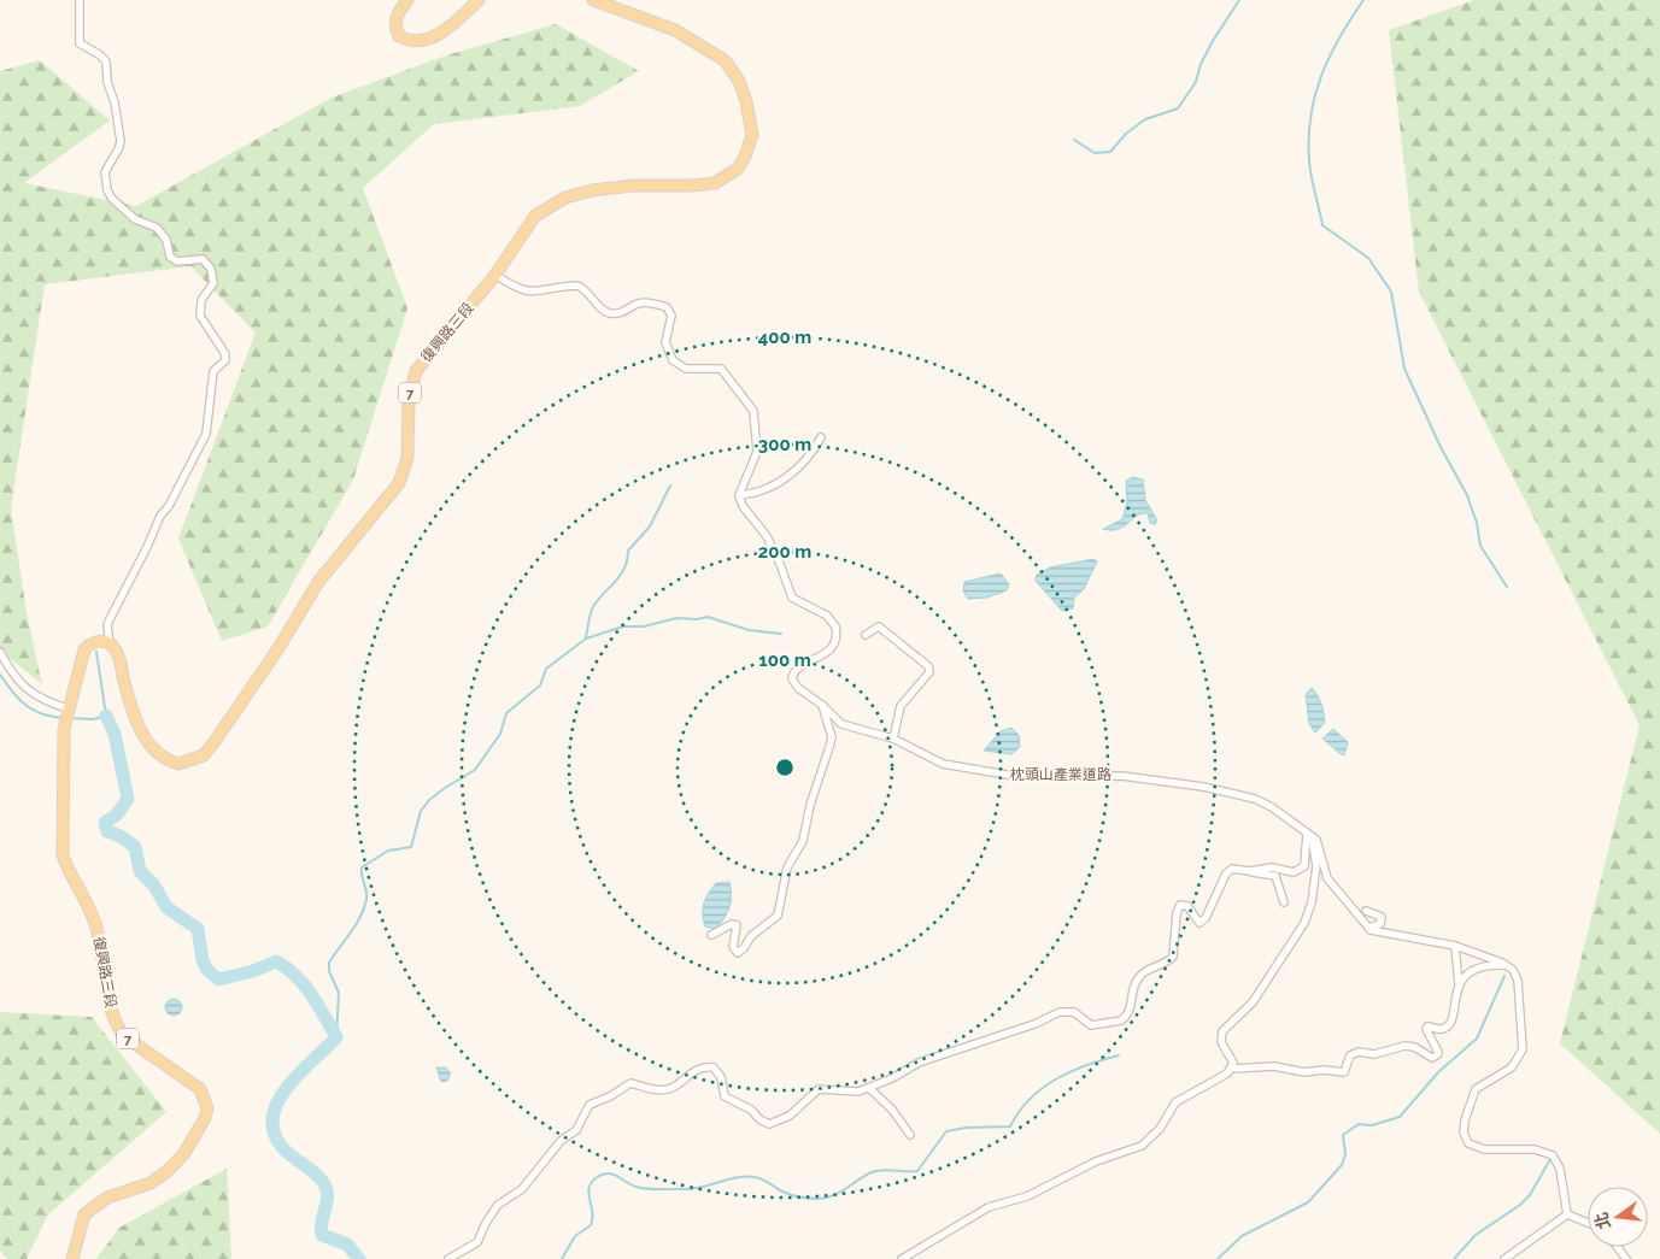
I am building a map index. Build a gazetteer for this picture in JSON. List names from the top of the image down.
{
  "streets": {
    "main road": ["復興路三段", "7"],
    "street": ["枕頭山產業道路"]
  },
  "crossings": [
    ["復興路三段", "7"]
  ],
  "north": "left",
  "rings": [
    "400 m",
    "300 m",
    "200 m",
    "100 m"
  ]
}
